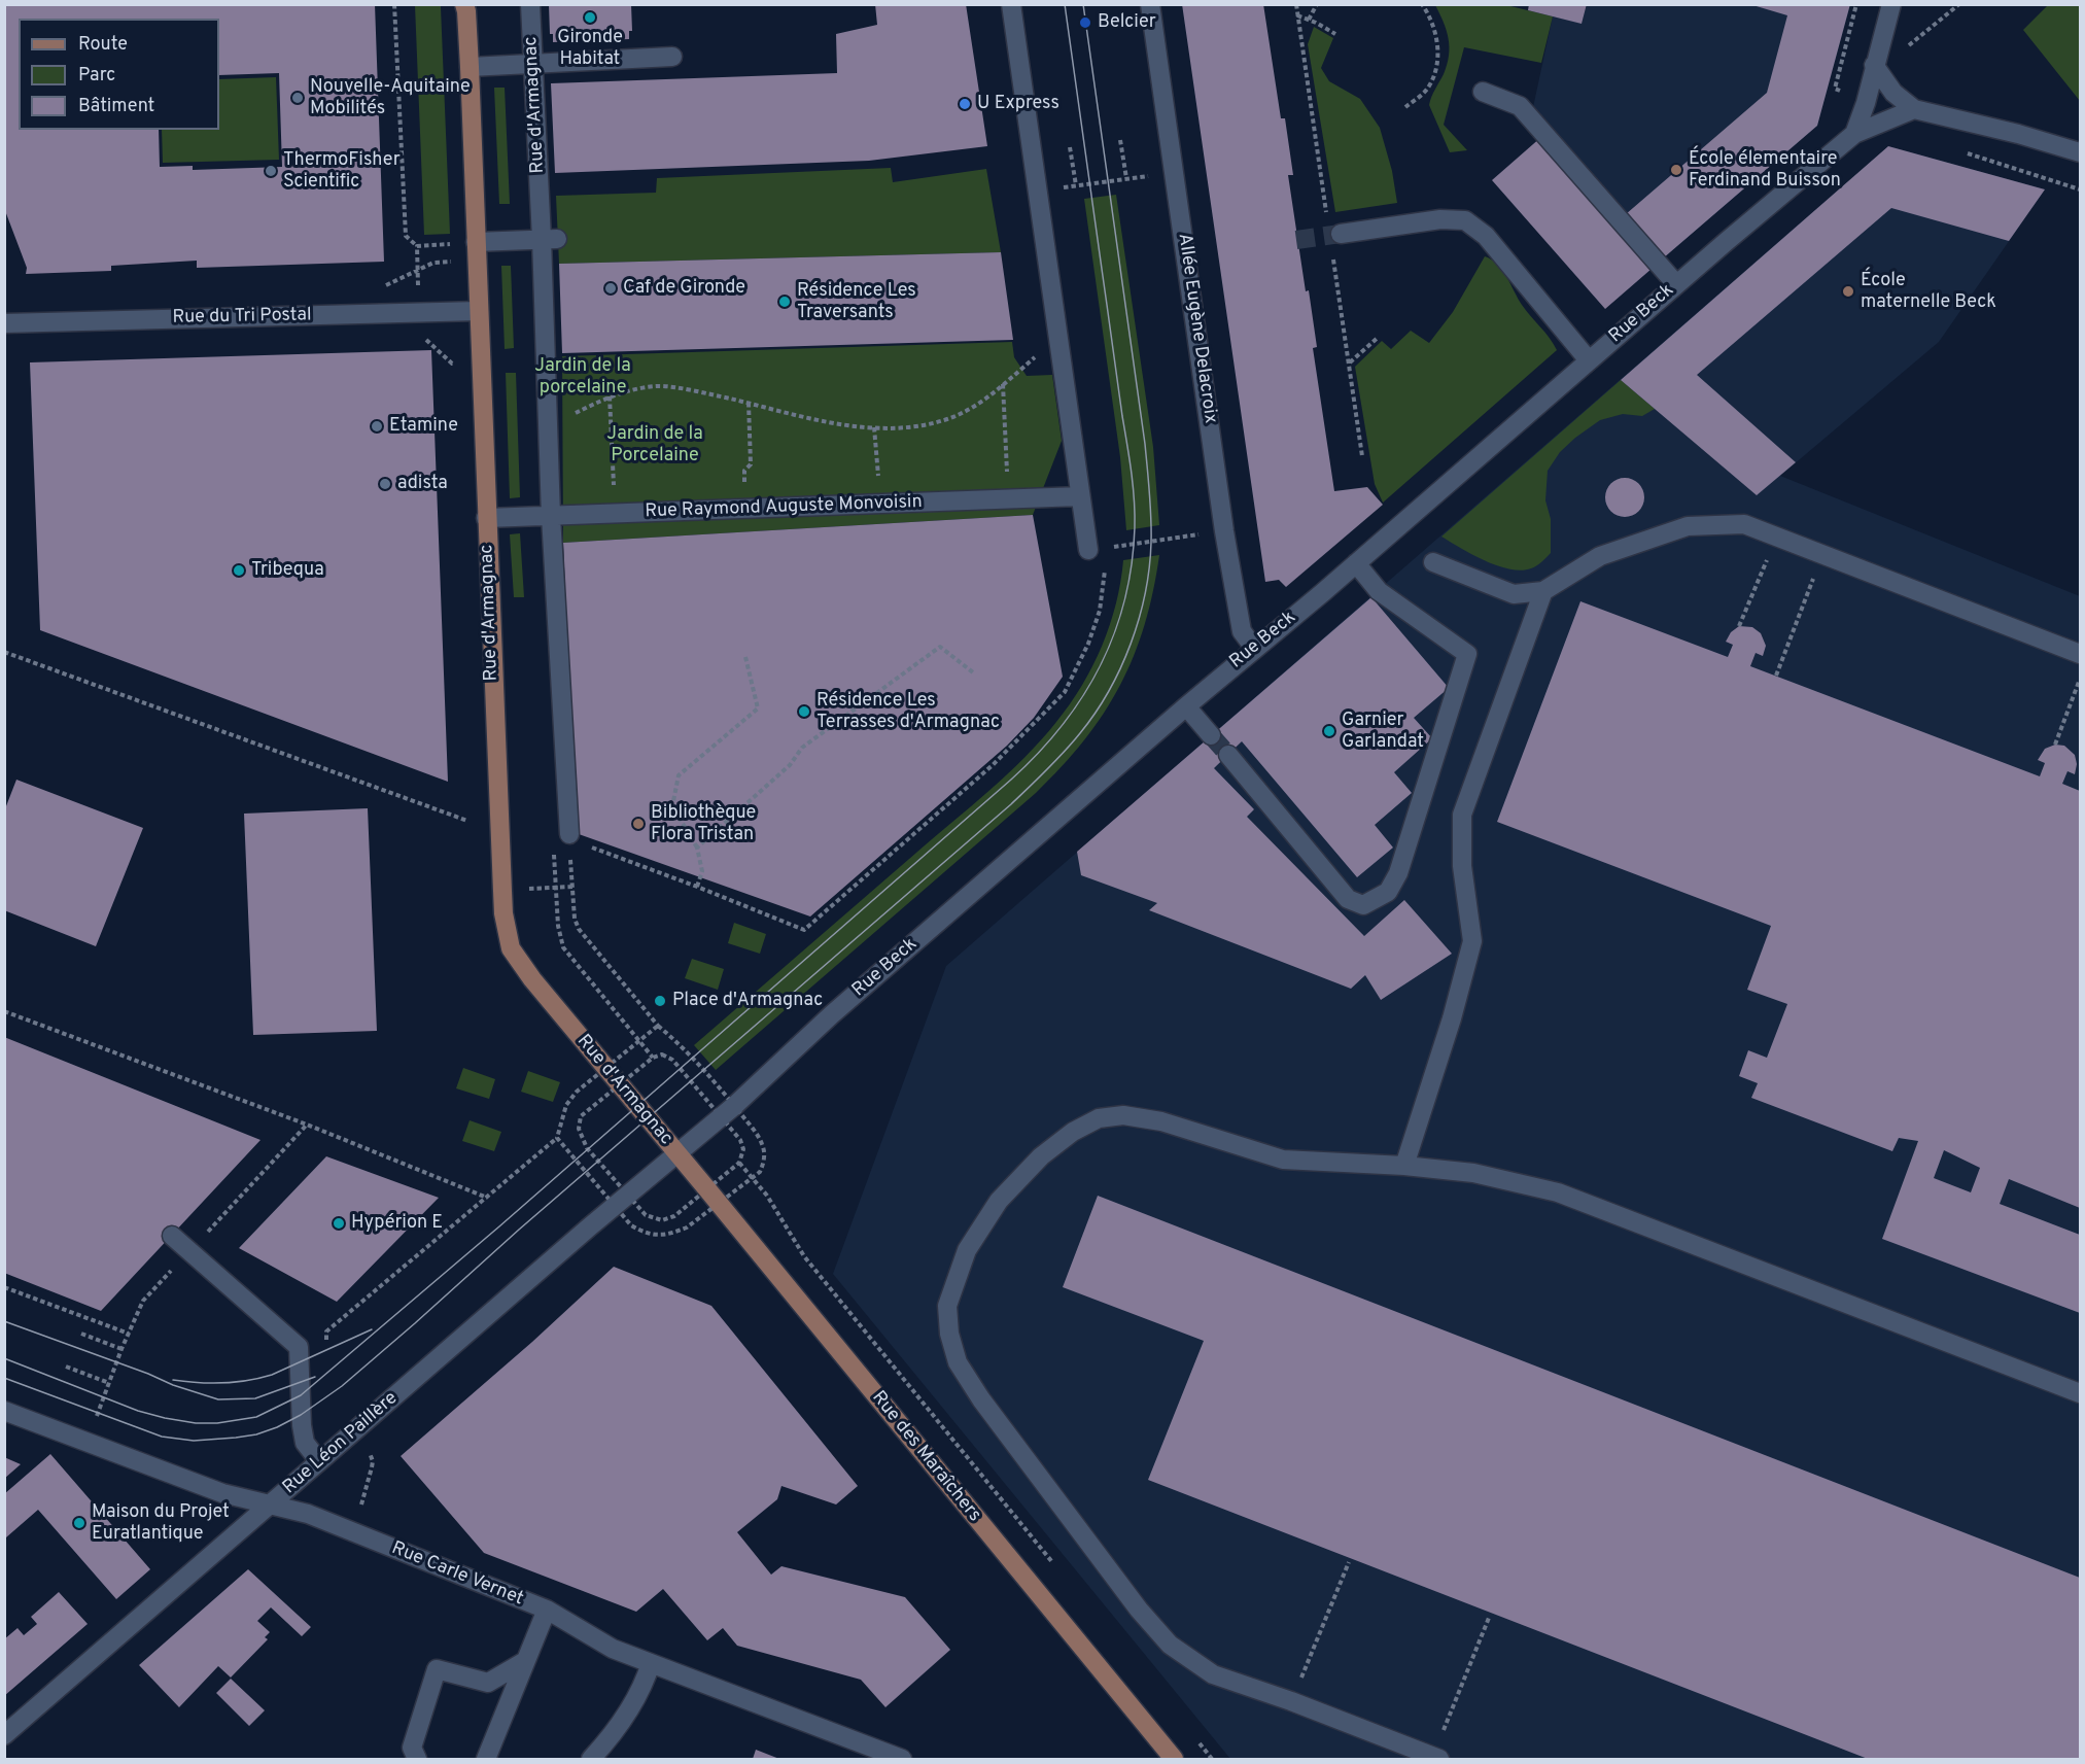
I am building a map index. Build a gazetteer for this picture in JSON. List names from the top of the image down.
{
  "streets": {
    "main road": ["Rue d'Armagnac", "Rue des Maraîchers"],
    "street": [
      "Rue Beck",
      "Rue du Tri Postal",
      "Allée Eugène Delacroix",
      "Rue Raymond Auguste Monvoisin",
      "Rue Léon Paillère",
      "Rue Carle Vernet"
    ]
  },
  "crossings": [
    ["Rue d'Armagnac", "Rue Beck"],
    ["Rue d'Armagnac", "Rue du Tri Postal"],
    ["Rue d'Armagnac", "Rue Raymond Auguste Monvoisin"],
    ["Rue d'Armagnac", "Rue Léon Paillère"],
    ["Rue d'Armagnac", "Rue des Maraîchers"],
    ["Rue Beck", "Allée Eugène Delacroix"],
    ["Rue Beck", "Rue Léon Paillère"],
    ["Rue Beck", "Rue des Maraîchers"],
    ["Rue Léon Paillère", "Rue des Maraîchers"],
    ["Rue Léon Paillère", "Rue Carle Vernet"]
  ],
  "parks": ["Jardin de la porcelaine", "Jardin de la Porcelaine"],
  "places": [
    "Gironde Habitat",
    "Belcier",
    "Nouvelle-Aquitaine Mobilités",
    "U Express",
    "École élementaire Ferdinand Buisson",
    "ThermoFisher Scientific",
    "Caf de Gironde",
    "École maternelle Beck",
    "Résidence Les Traversants",
    "Etamine",
    "adista",
    "Tribequa",
    "Résidence Les Terrasses d'Armagnac",
    "Garnier Garlandat",
    "Bibliothèque Flora Tristan",
    "Place d'Armagnac",
    "Hypérion E",
    "Maison du Projet Euratlantique"
  ],
  "legend": ["Route", "Parc", "Bâtiment"]
}
